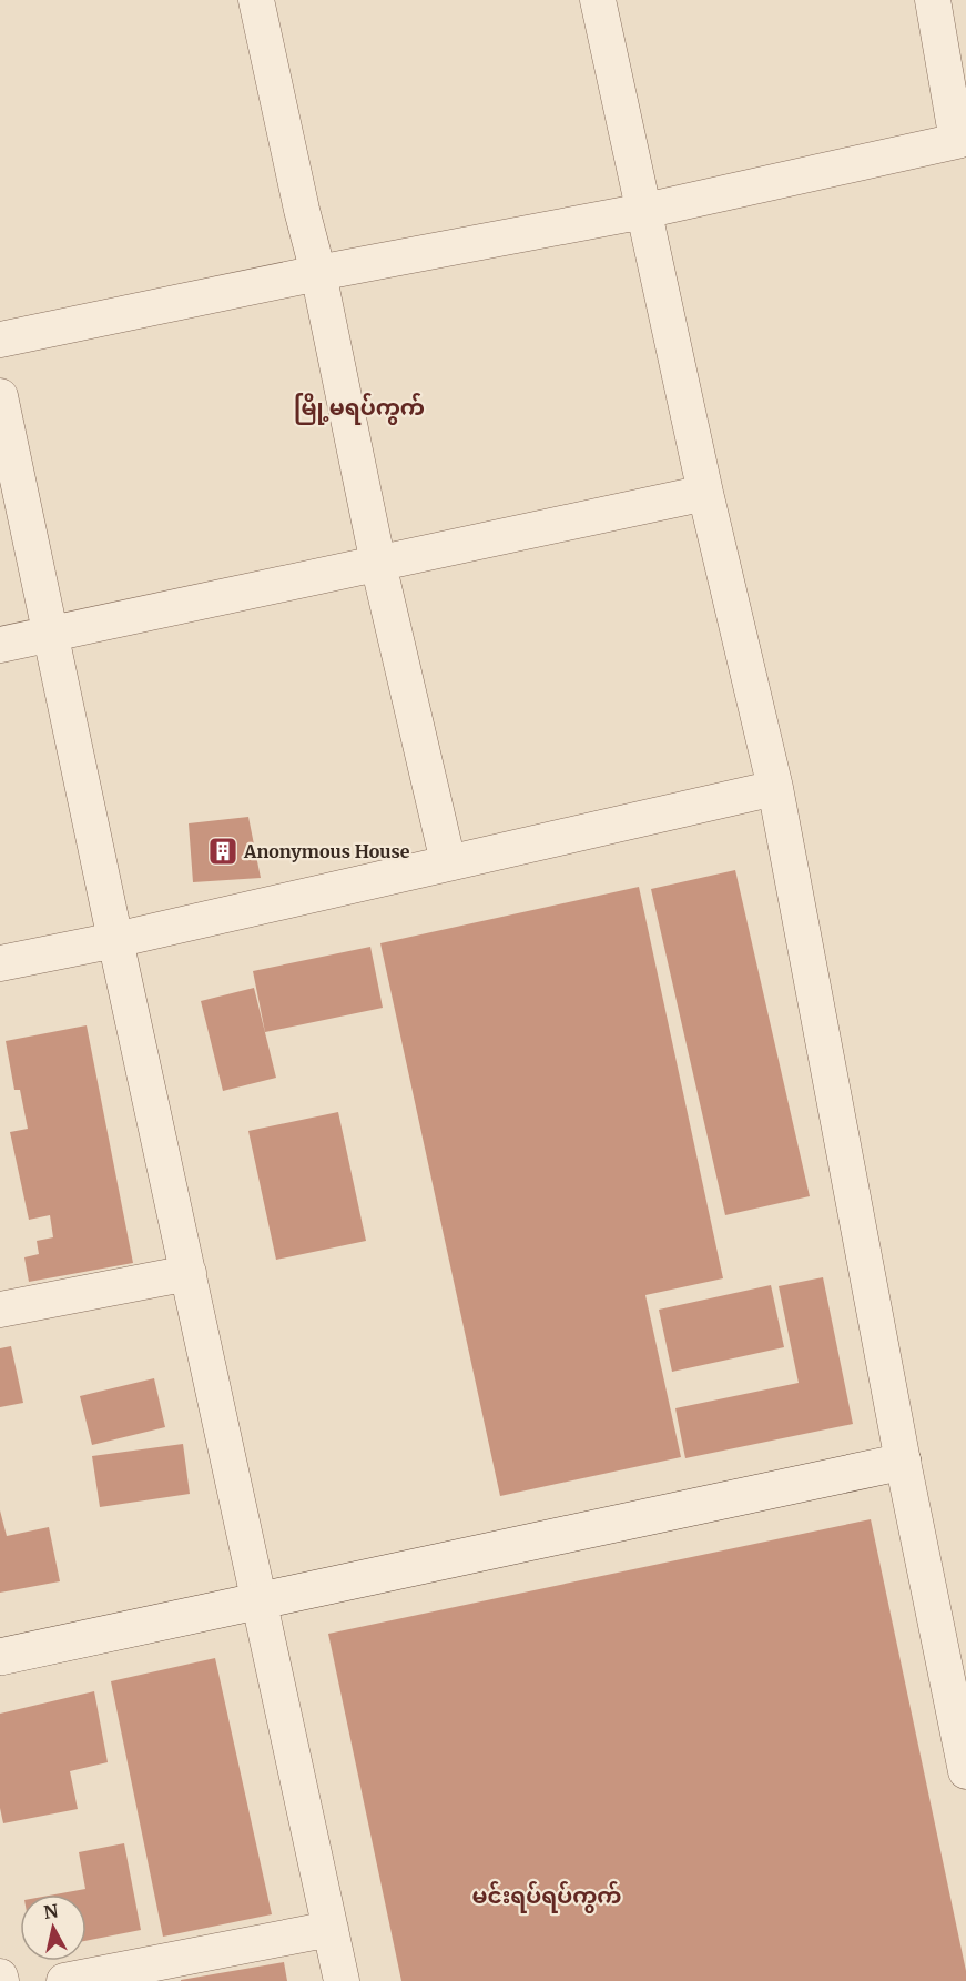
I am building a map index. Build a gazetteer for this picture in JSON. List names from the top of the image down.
{
  "districts": ["မြို့မရပ်ကွက်", "မင်းရပ်ရပ်ကွက်"],
  "places": {
    "building": ["Anonymous House"]
  },
  "north": "top"
}
